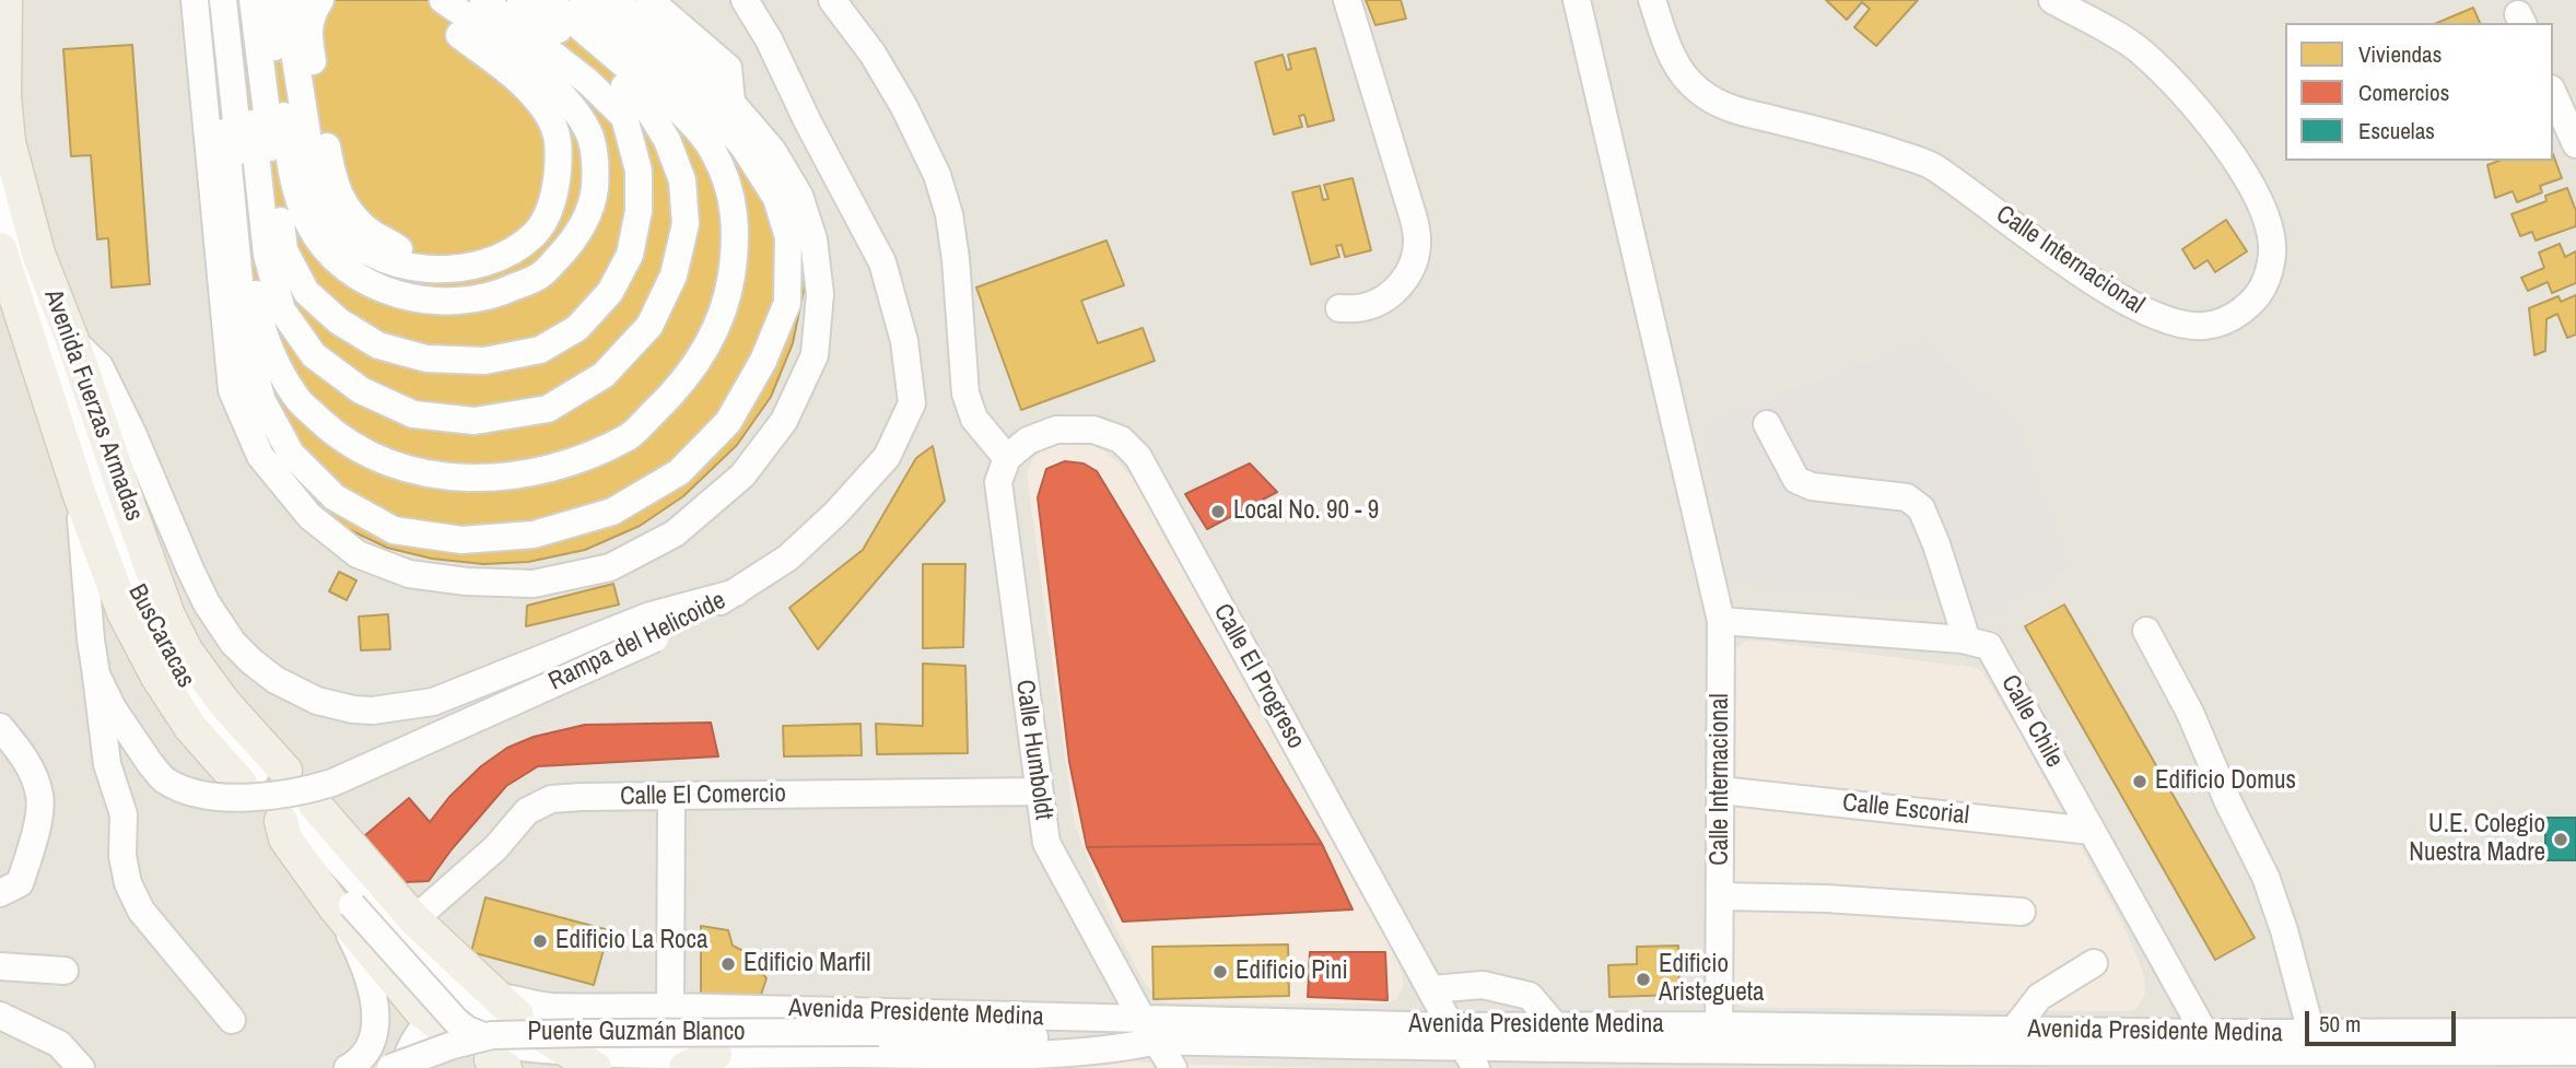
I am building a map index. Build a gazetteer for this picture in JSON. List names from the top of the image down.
{
  "streets": {
    "main road": ["Avenida Fuerzas Armadas"],
    "street": [
      "Calle Internacional",
      "BusCaracas",
      "Rampa del Helicoide",
      "Calle El Progreso",
      "Calle Chile",
      "Calle Humboldt",
      "Calle El Comercio",
      "Calle Escorial",
      "Avenida Presidente Medina",
      "Puente Guzmán Blanco"
    ]
  },
  "crossings": [
    ["Calle Internacional", "Calle Chile"],
    ["Calle Internacional", "Calle Escorial"],
    ["Calle Internacional", "Avenida Presidente Medina"],
    ["Avenida Fuerzas Armadas", "BusCaracas"],
    ["Avenida Fuerzas Armadas", "Rampa del Helicoide"],
    ["Calle El Progreso", "Calle Humboldt"],
    ["Calle El Progreso", "Avenida Presidente Medina"],
    ["Calle Chile", "Calle Escorial"],
    ["Calle Chile", "Avenida Presidente Medina"],
    ["Calle Humboldt", "Calle El Comercio"],
    ["Calle Humboldt", "Avenida Presidente Medina"],
    ["Calle Humboldt", "Puente Guzmán Blanco"],
    ["Avenida Presidente Medina", "Puente Guzmán Blanco"]
  ],
  "places": [
    "Local No. 90 - 9",
    "Edificio Domus",
    "U.E. Colegio Nuestra Madre",
    "Edificio La Roca",
    "Edificio Marfil",
    "Edificio Pini",
    "Edificio Aristegueta"
  ],
  "legend": ["Viviendas", "Comercios", "Escuelas"],
  "scale_bar": "50 m"
}
